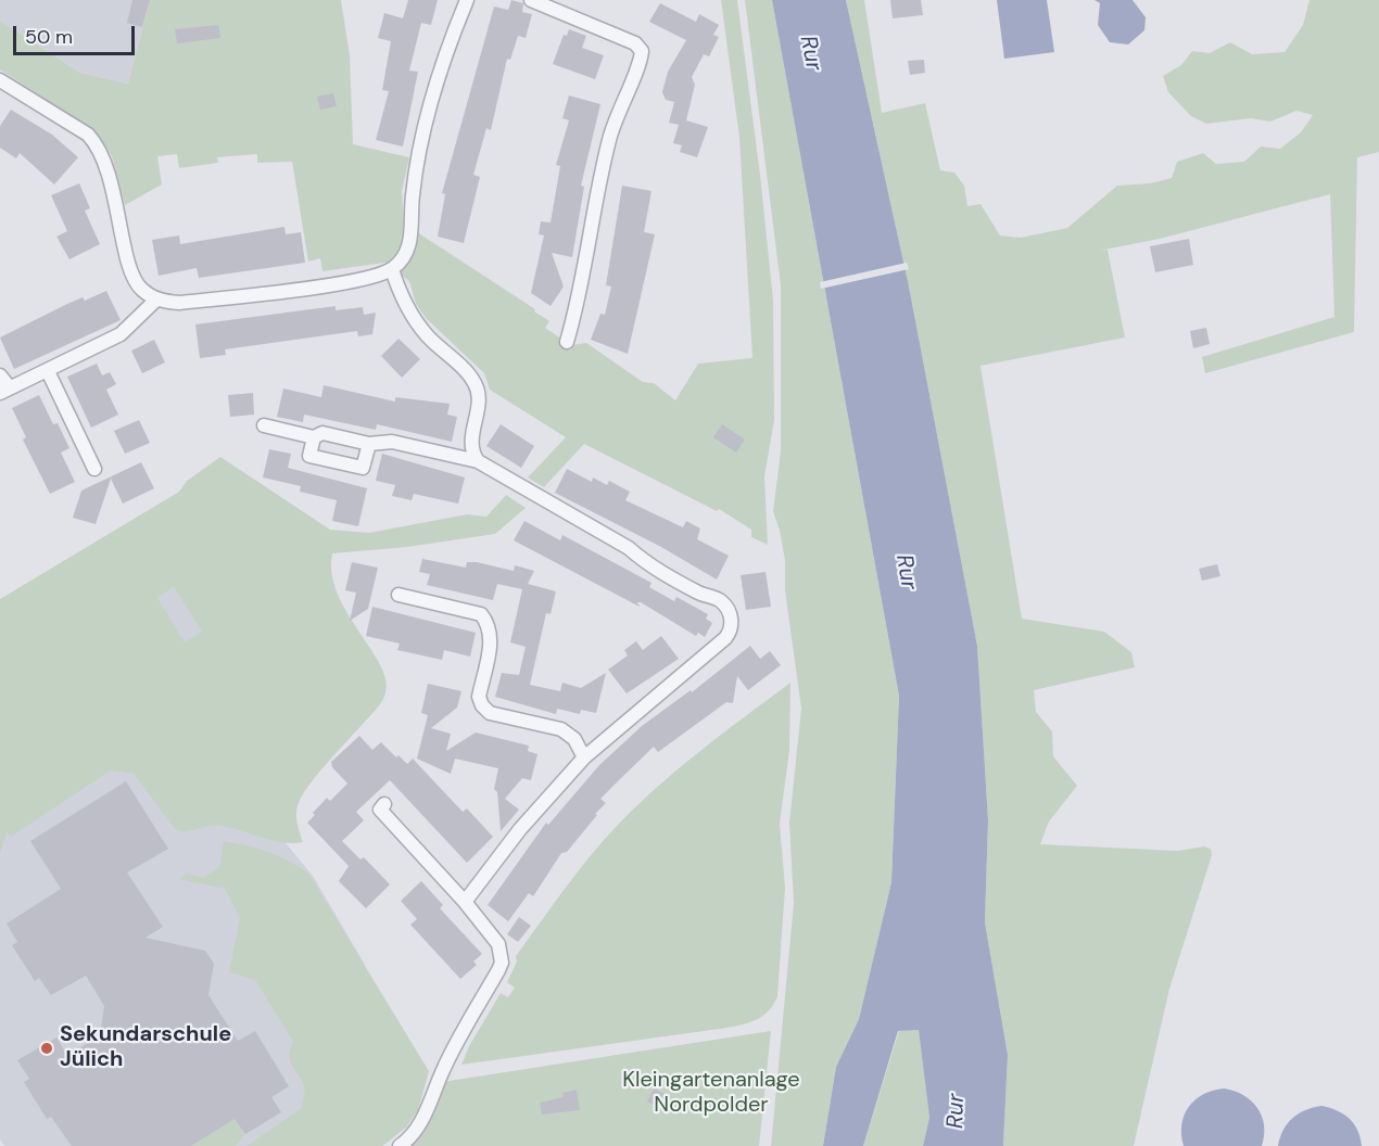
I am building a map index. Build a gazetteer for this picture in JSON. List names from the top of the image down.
{
  "water": ["Rur"],
  "parks": ["Kleingartenanlage Nordpolder"],
  "places": ["Sekundarschule Jülich"],
  "scale_bar": "50 m"
}
